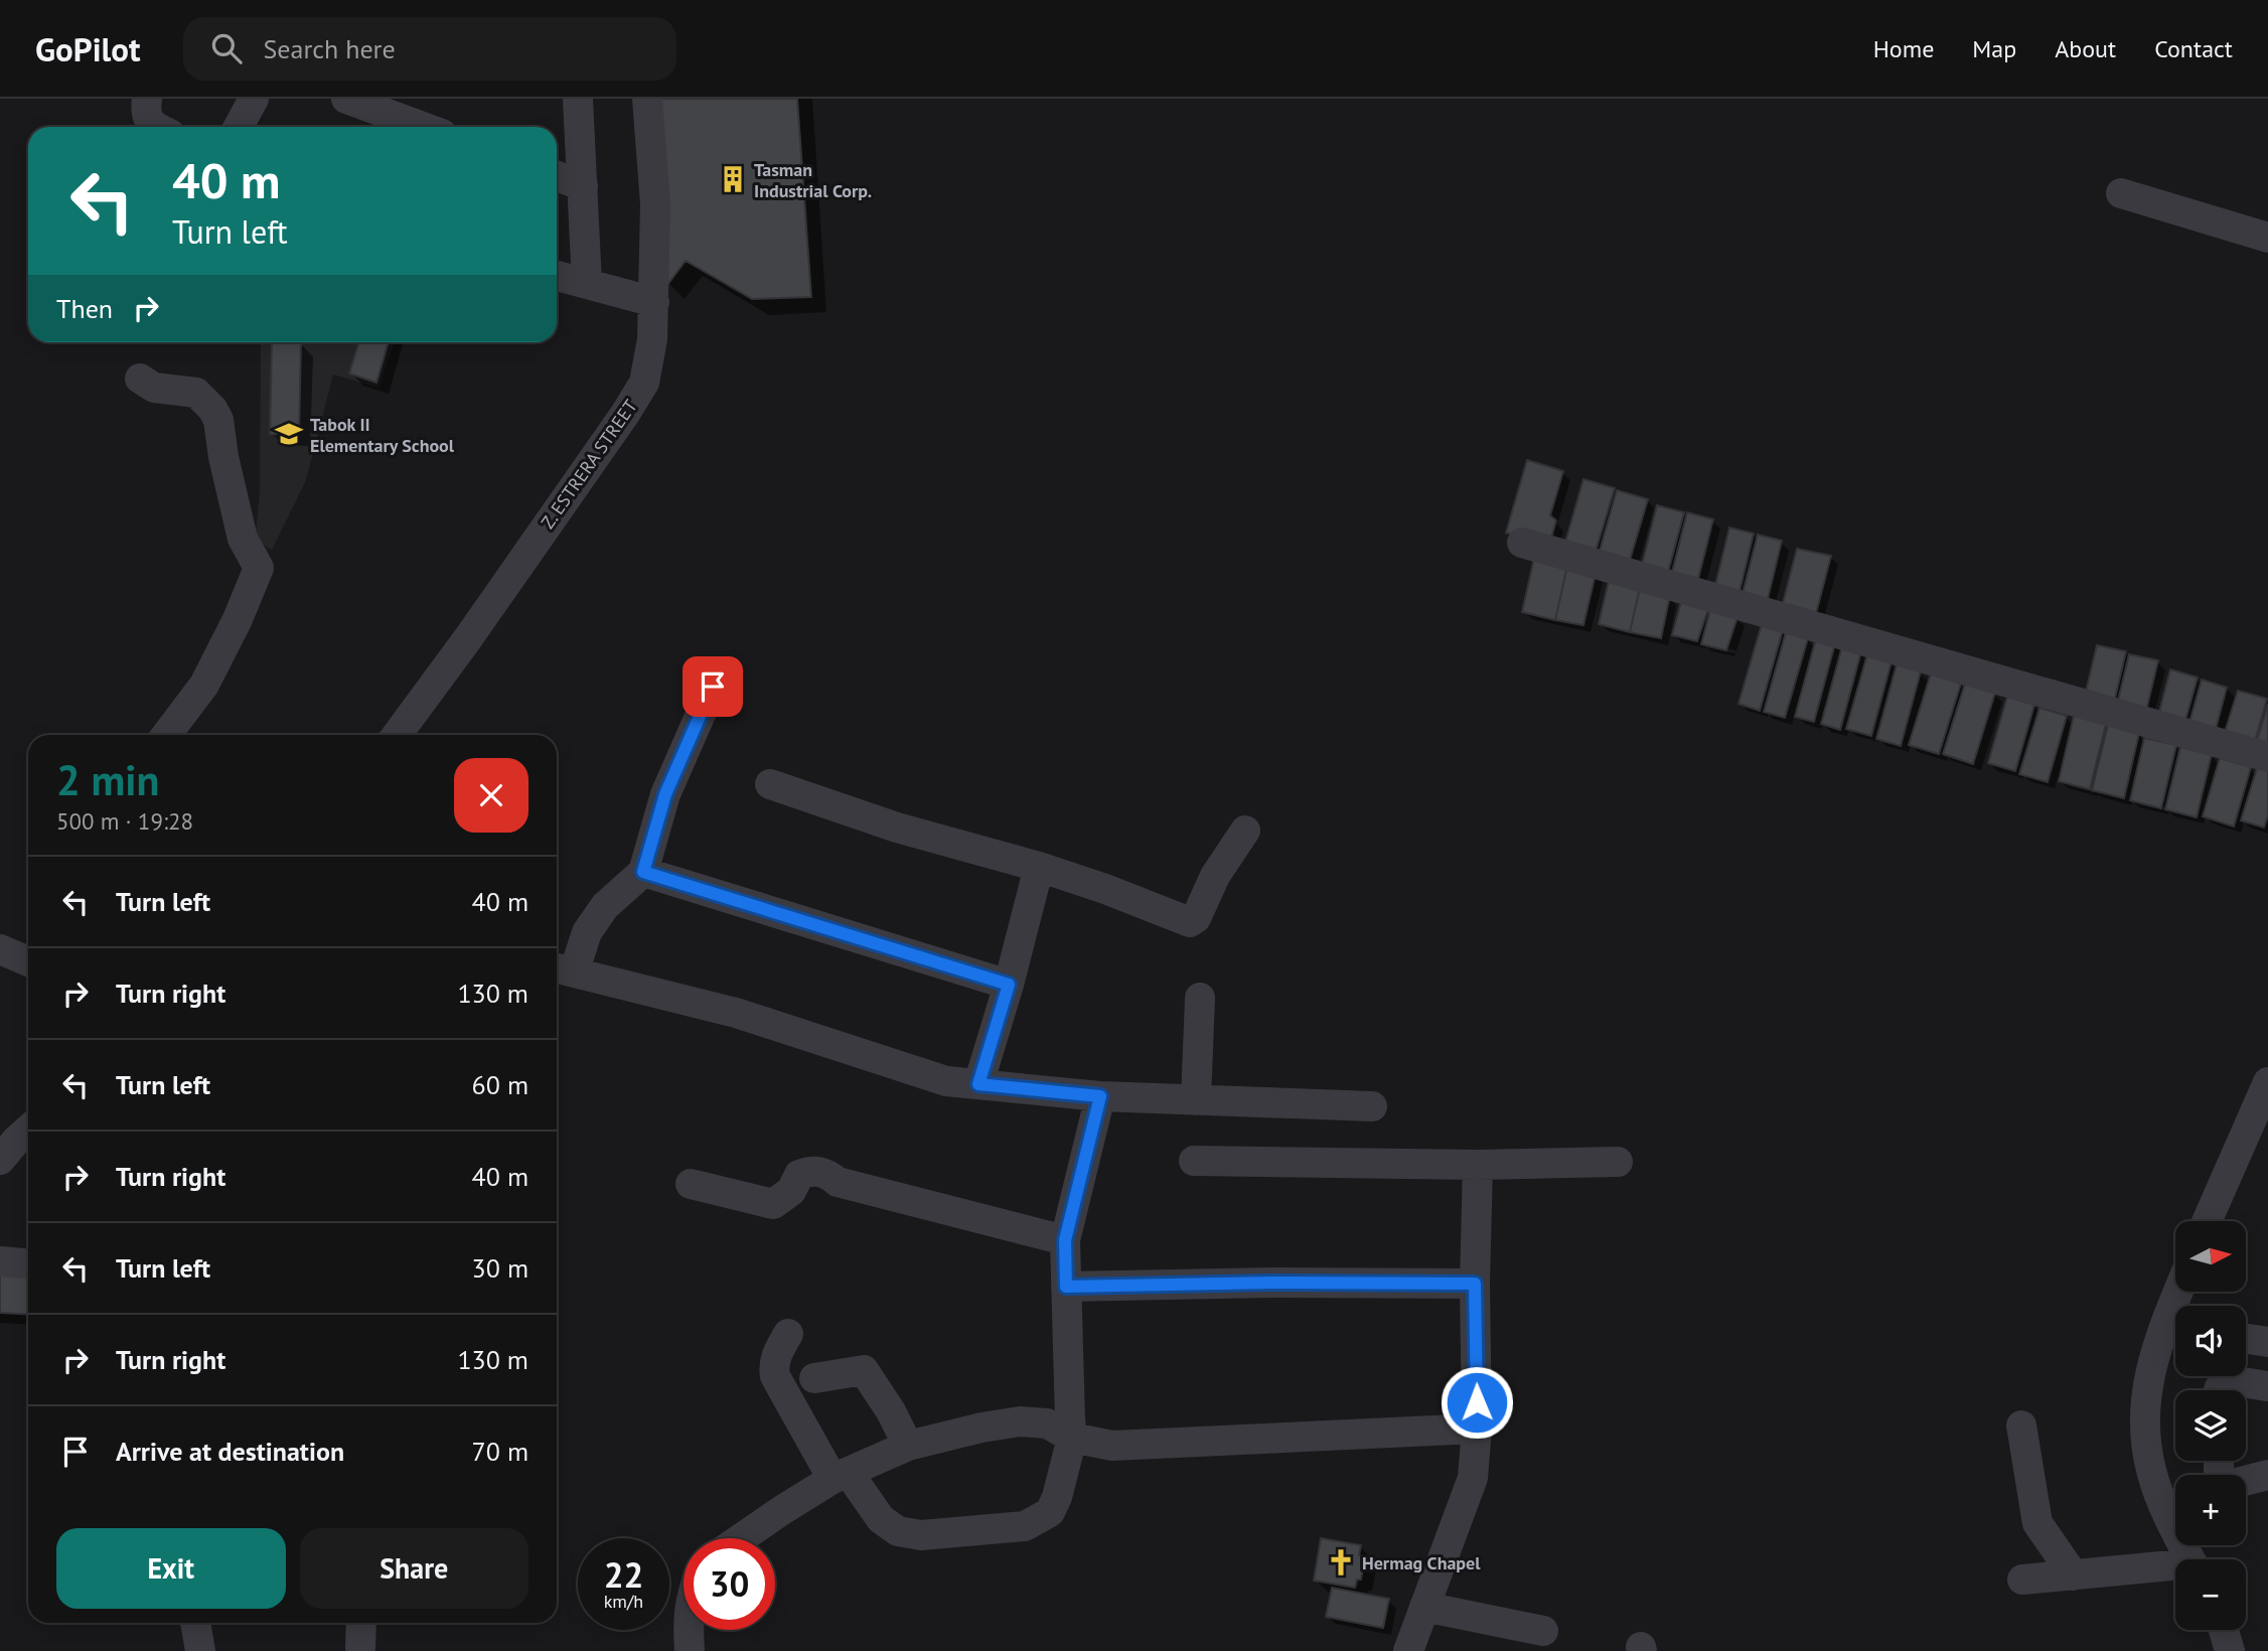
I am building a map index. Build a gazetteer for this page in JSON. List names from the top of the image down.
{
  "streets": {
    "street": ["Z. ESTRERA STREET"]
  },
  "places": {
    "building": ["Tasman Industrial Corp."],
    "school or university": ["Tabok II Elementary School"],
    "church": ["Hermag Chapel"]
  },
  "north": "right",
  "page": {
    "header": "GoPilot",
    "search": "Search here",
    "nav": [
      "Home",
      "Map",
      "About",
      "Contact"
    ],
    "turn": ["40 m", "Turn left"],
    "then": "Then",
    "heading": ["2 min", "500 m · 19:28"],
    "list": [
      {
        "name": "Turn left",
        "value": "40 m"
      },
      {
        "name": "Turn right",
        "value": "130 m"
      },
      {
        "name": "Turn left",
        "value": "60 m"
      },
      {
        "name": "Turn right",
        "value": "40 m"
      },
      {
        "name": "Turn left",
        "value": "30 m"
      },
      {
        "name": "Turn right",
        "value": "130 m"
      },
      {
        "name": "Arrive at destination",
        "value": "70 m"
      }
    ],
    "map_buttons": ["+", "−"],
    "buttons": ["Exit", "Share"],
    "speed": "22 km/h",
    "limit": "30"
  }
}
